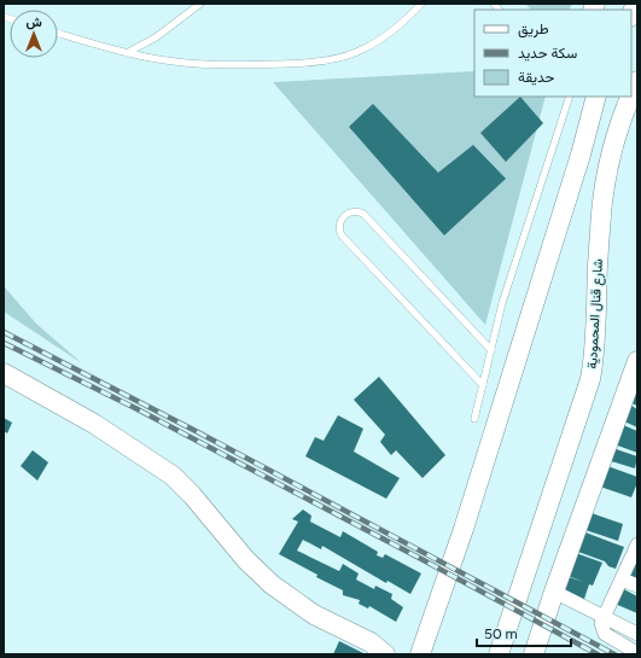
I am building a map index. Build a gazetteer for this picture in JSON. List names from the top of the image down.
{
  "streets": {
    "main road": ["شارع قنال المحمودية"]
  },
  "legend": ["طريق", "سكة حديد", "حديقة"],
  "scale_bar": "50 m",
  "north": "top"
}
